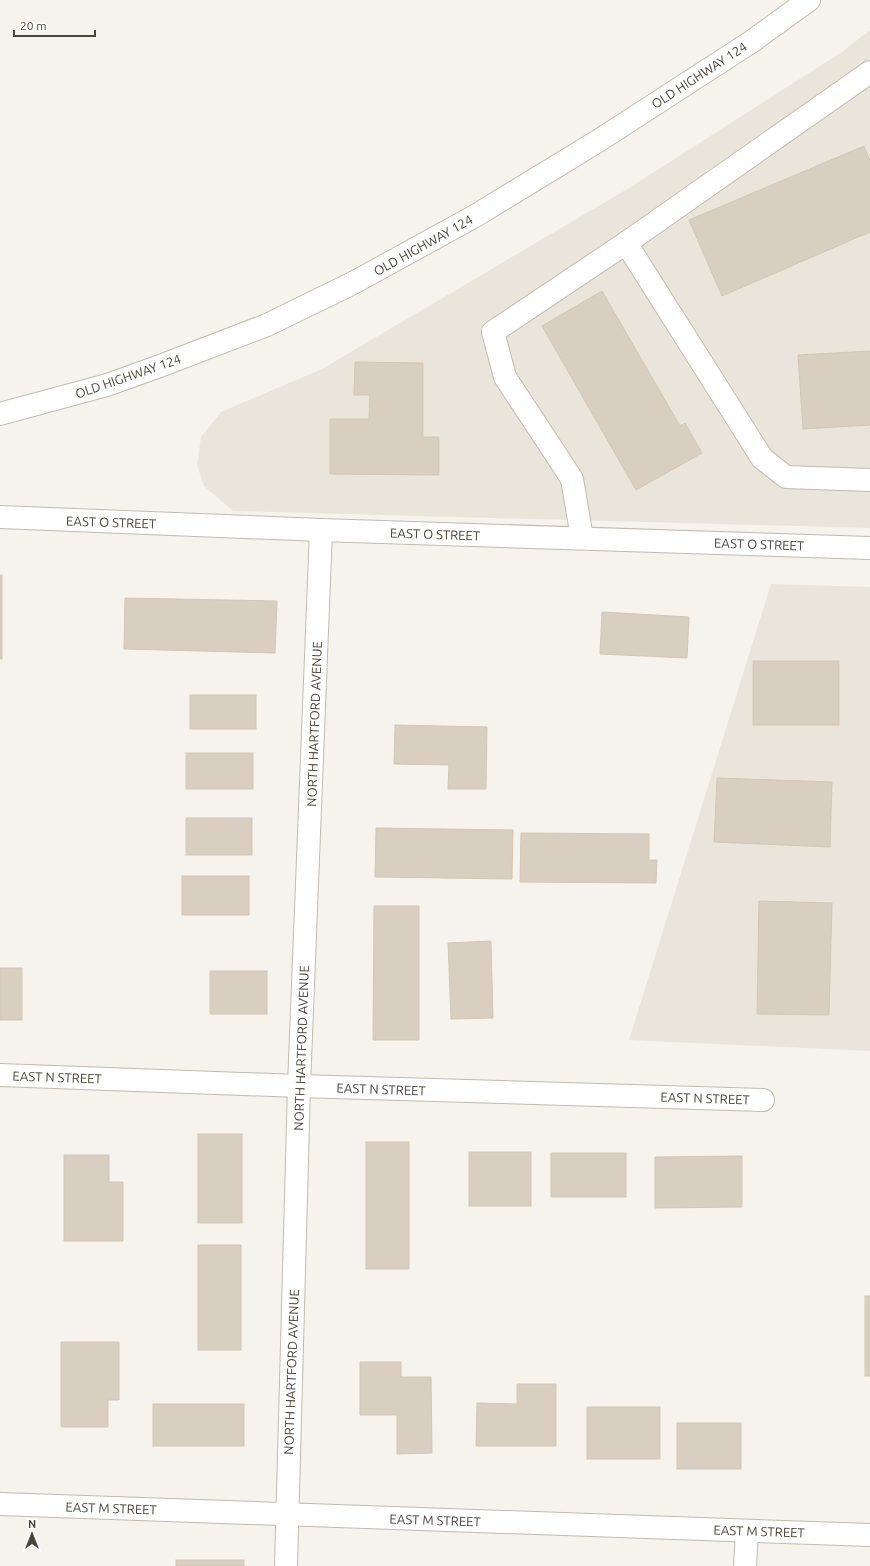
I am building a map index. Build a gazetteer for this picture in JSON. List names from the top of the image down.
{
  "streets": {
    "street": [
      "OLD HIGHWAY 124",
      "EAST O STREET",
      "NORTH HARTFORD AVENUE",
      "EAST N STREET",
      "EAST M STREET"
    ]
  },
  "crossings": [
    ["EAST O STREET", "NORTH HARTFORD AVENUE"],
    ["NORTH HARTFORD AVENUE", "EAST N STREET"],
    ["NORTH HARTFORD AVENUE", "EAST M STREET"]
  ],
  "scale_bar": "20 m",
  "north": "top"
}
